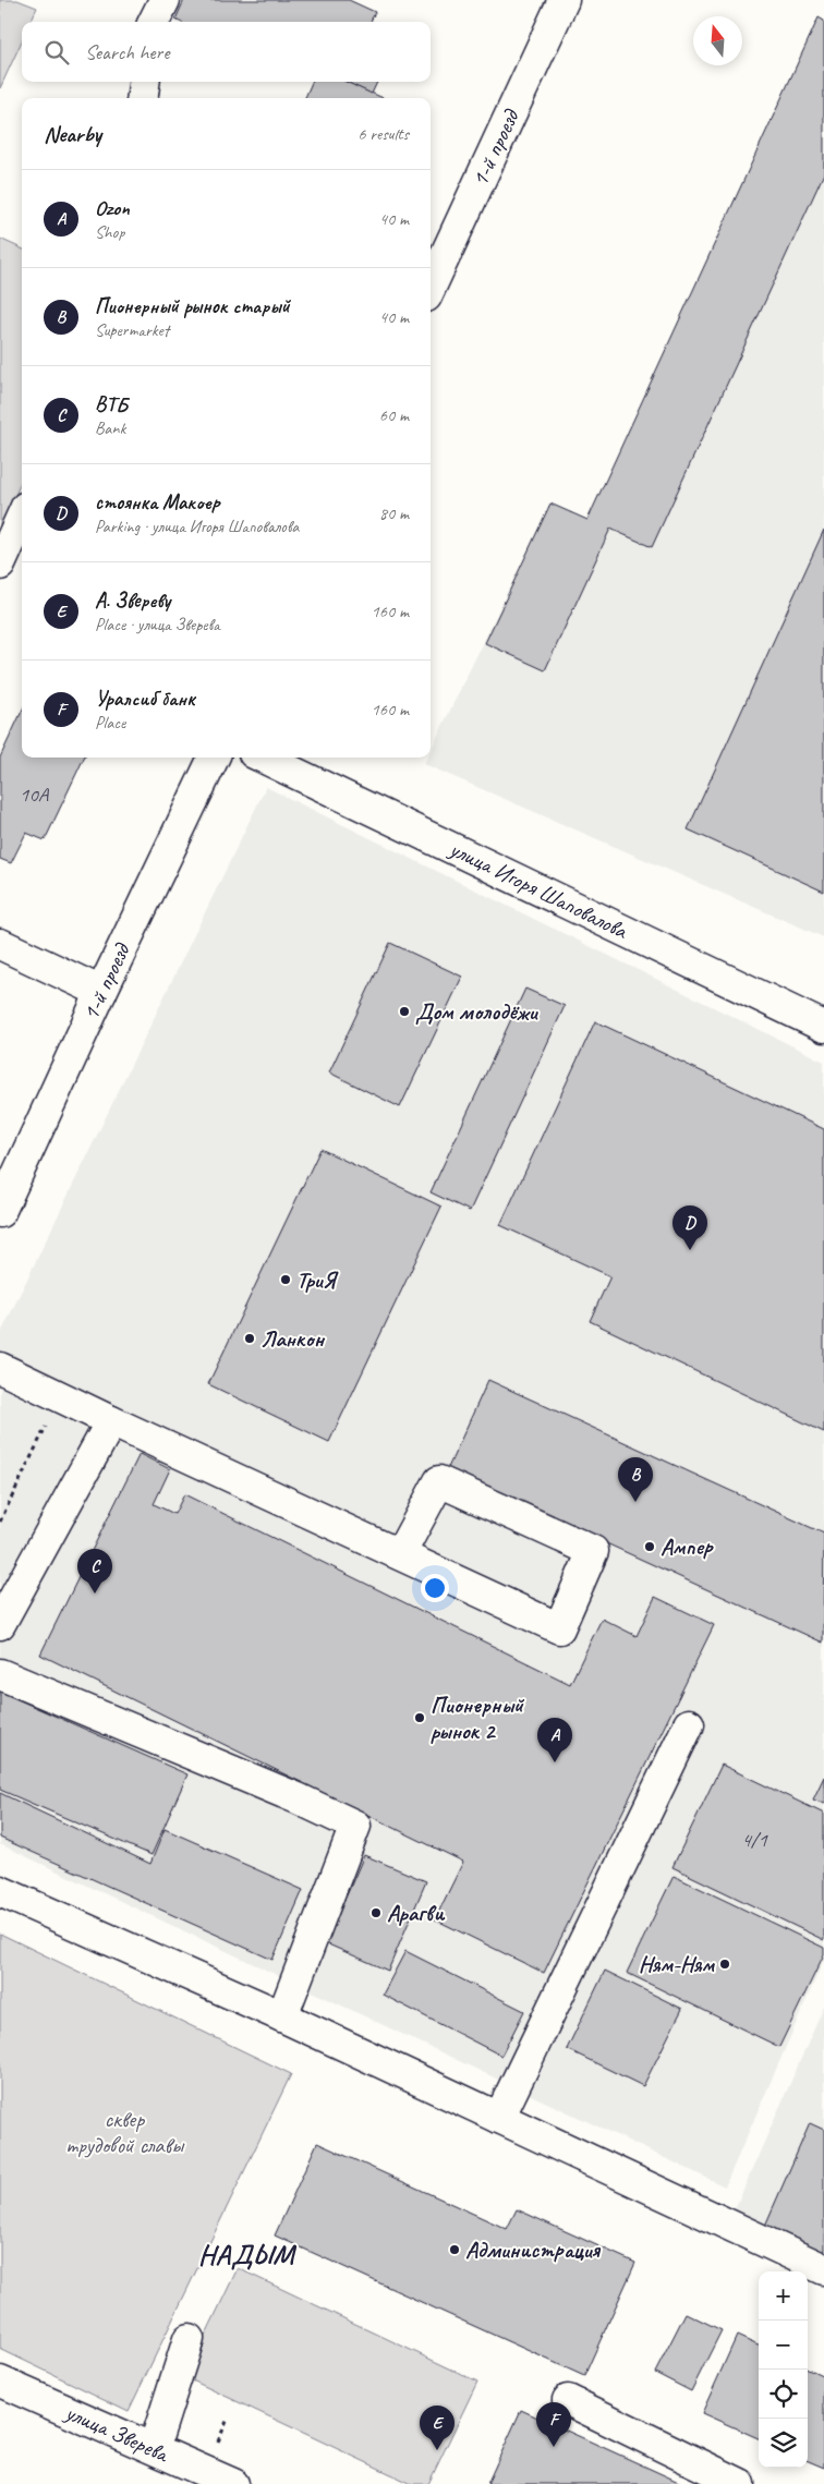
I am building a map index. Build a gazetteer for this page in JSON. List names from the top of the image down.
{
  "streets": {
    "street": ["1-й проезд", "улица Игоря Шаповалова", "улица Зверева"]
  },
  "districts": ["НАДЫМ"],
  "parks": ["сквер трудовой славы"],
  "places": [
    "Дом молодёжи",
    "ТриЯ",
    "Ланкон",
    "Ампер",
    "Пионерный рынок 2",
    "Арагви",
    "Ням-Ням",
    "Администрация"
  ],
  "house_numbers": ["10А", "4/1"],
  "north": "top",
  "page": {
    "search": "Search here",
    "heading": ["Nearby", "6 results"],
    "list": [
      {
        "mark": "A",
        "name": "Ozon",
        "note": "Shop",
        "value": "40 m"
      },
      {
        "mark": "B",
        "name": "Пионерный рынок старый",
        "note": "Supermarket",
        "value": "40 m"
      },
      {
        "mark": "C",
        "name": "ВТБ",
        "note": "Bank",
        "value": "60 m"
      },
      {
        "mark": "D",
        "name": "стоянка Макоер",
        "note": "Parking · улица Игоря Шаповалова",
        "value": "80 m"
      },
      {
        "mark": "E",
        "name": "А. Звереву",
        "note": "Place · улица Зверева",
        "value": "160 m"
      },
      {
        "mark": "F",
        "name": "Уралсиб банк",
        "note": "Place",
        "value": "160 m"
      }
    ],
    "pins": [
      "D",
      "B",
      "C",
      "A",
      "F",
      "E"
    ],
    "map_buttons": ["+", "−"]
  }
}
